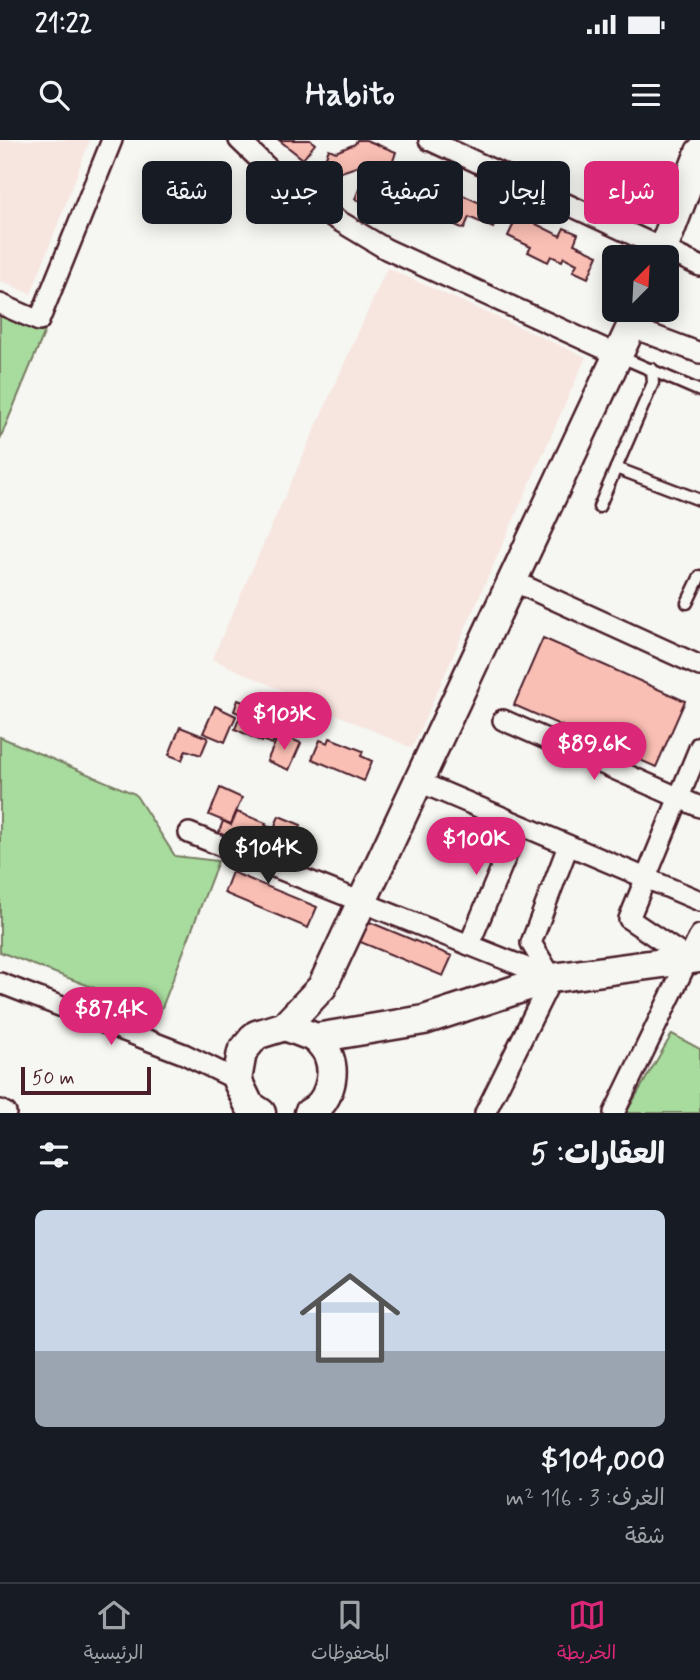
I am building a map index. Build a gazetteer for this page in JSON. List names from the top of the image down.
{
  "scale_bar": "50 m",
  "north": "top right",
  "page": {
    "status": "21:22",
    "header": "Habito",
    "chip": [
      "شراء",
      "إيجار",
      "تصفية",
      "جديد",
      "شقة"
    ],
    "price": [
      "$103K",
      "$89.6K",
      "$100K",
      "$104K",
      "$87.4K"
    ],
    "scale": "50 m",
    "heading": "العقارات: 5",
    "list": [
      {
        "name": "$104,000",
        "note": "الغرف: 3 · 116 m² · شقة"
      }
    ],
    "tabs": ["الخريطة", "المحفوظات", "الرئيسية"]
  }
}
